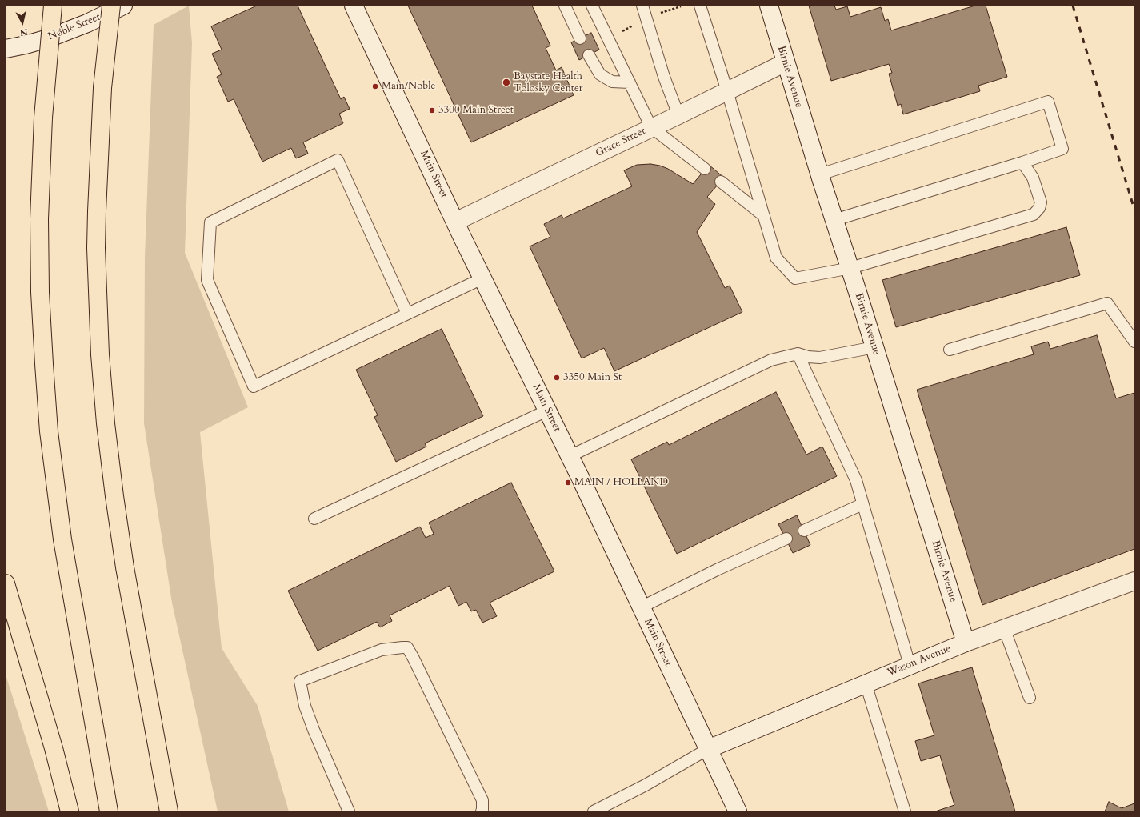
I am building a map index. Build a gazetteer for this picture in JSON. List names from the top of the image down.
{
  "streets": {
    "main road": [
      "Noble Street",
      "Birnie Avenue",
      "Grace Street",
      "Main Street",
      "Wason Avenue"
    ]
  },
  "crossings": [
    ["Birnie Avenue", "Grace Street"],
    ["Birnie Avenue", "Wason Avenue"],
    ["Grace Street", "Main Street"],
    ["Main Street", "Wason Avenue"]
  ],
  "places": [
    "Baystate Health Tolosky Center",
    "Main/Noble",
    "3300 Main Street",
    "3350 Main St",
    "MAIN / HOLLAND"
  ],
  "north": "bottom"
}
